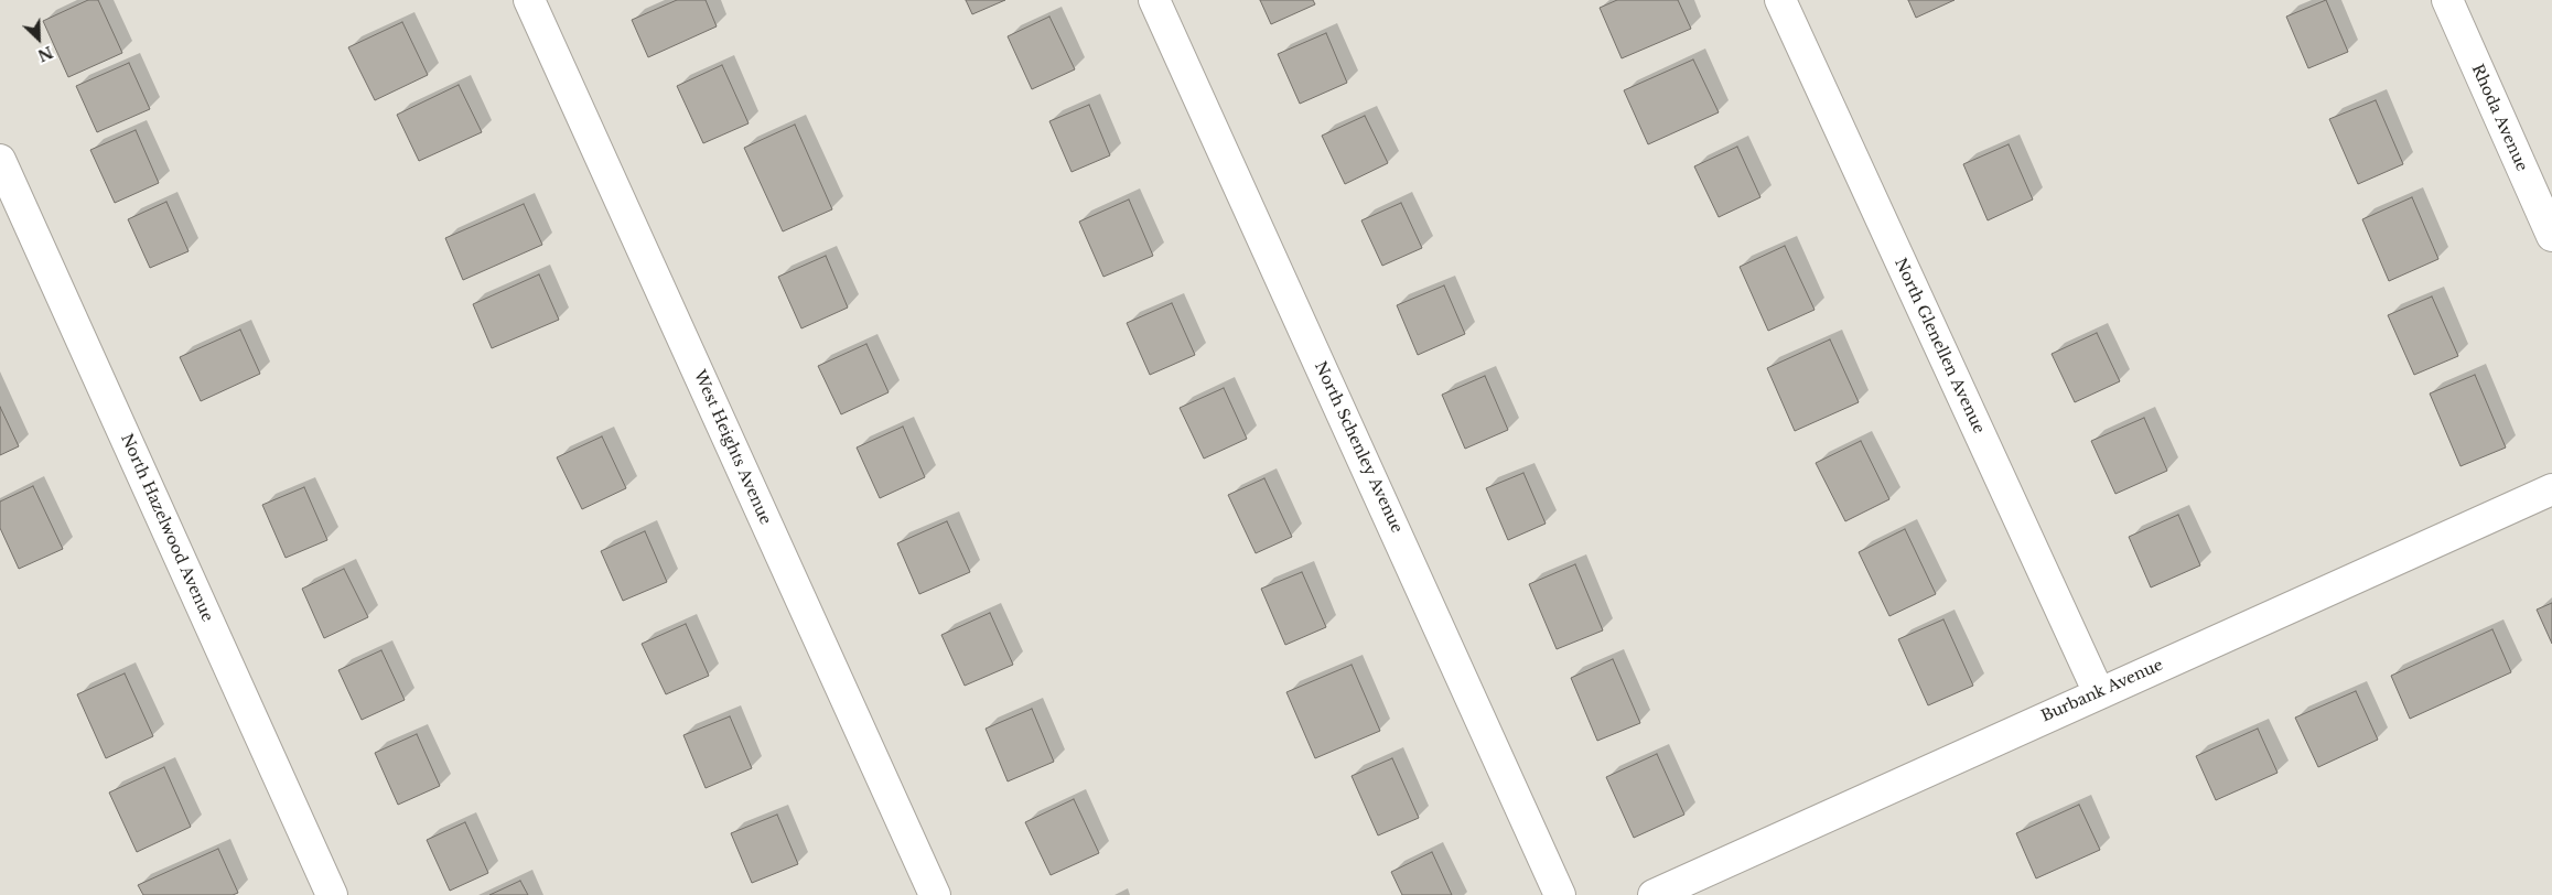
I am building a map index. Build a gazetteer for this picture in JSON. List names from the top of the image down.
{
  "streets": {
    "street": [
      "Rhoda Avenue",
      "North Glenellen Avenue",
      "West Heights Avenue",
      "North Schenley Avenue",
      "North Hazelwood Avenue",
      "Burbank Avenue"
    ]
  },
  "crossings": [
    ["North Glenellen Avenue", "Burbank Avenue"]
  ],
  "north": "bottom right"
}
